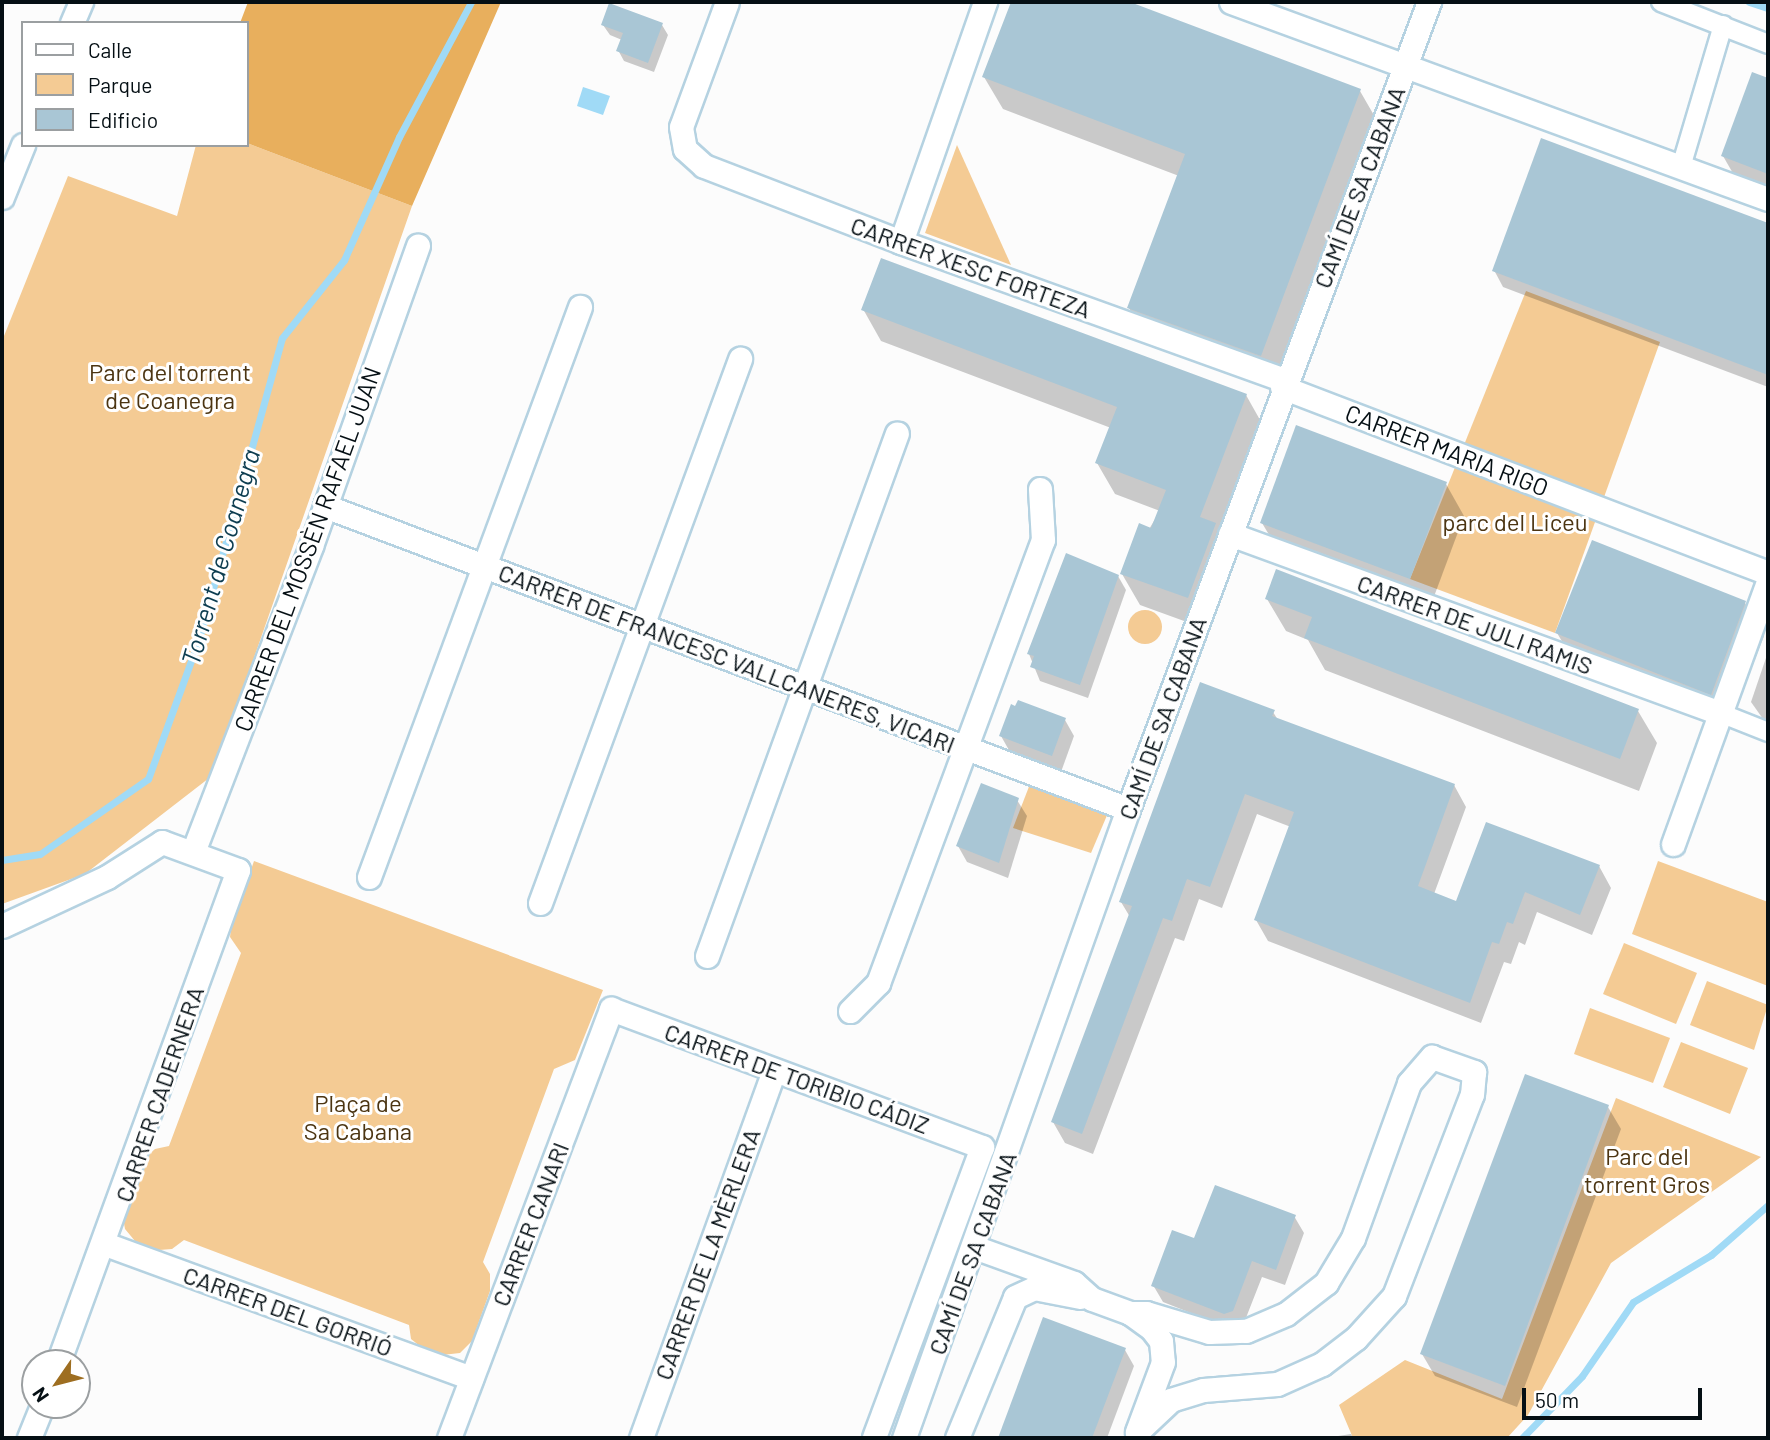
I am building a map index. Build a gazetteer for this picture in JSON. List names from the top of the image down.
{
  "streets": {
    "street": [
      "CAMÍ DE SA CABANA",
      "CARRER XESC FORTEZA",
      "CARRER MARIA RIGO",
      "CARRER DEL MOSSÈN RAFAEL JUAN",
      "CARRER DE JULI RAMIS",
      "CARRER DE FRANCESC VALLCANERES, VICARI",
      "CARRER DE TORIBIO CÁDIZ",
      "CARRER CADERNERA",
      "CARRER CANARI",
      "CARRER DE LA MÈRLERA",
      "CARRER DEL GORRIÓ"
    ]
  },
  "crossings": [
    ["CAMÍ DE SA CABANA", "CARRER XESC FORTEZA"],
    ["CAMÍ DE SA CABANA", "CARRER MARIA RIGO"],
    ["CAMÍ DE SA CABANA", "CARRER DE JULI RAMIS"],
    ["CAMÍ DE SA CABANA", "CARRER DE FRANCESC VALLCANERES, VICARI"],
    ["CARRER XESC FORTEZA", "CARRER MARIA RIGO"],
    ["CARRER DEL MOSSÈN RAFAEL JUAN", "CARRER DE FRANCESC VALLCANERES, VICARI"],
    ["CARRER DEL MOSSÈN RAFAEL JUAN", "CARRER CADERNERA"],
    ["CARRER DE TORIBIO CÁDIZ", "CARRER CANARI"],
    ["CARRER DE TORIBIO CÁDIZ", "CARRER DE LA MÈRLERA"],
    ["CARRER CADERNERA", "CARRER DEL GORRIÓ"],
    ["CARRER CANARI", "CARRER DEL GORRIÓ"]
  ],
  "water": ["Torrent de Coanegra"],
  "parks": [
    "Parc del torrent de Coanegra",
    "parc del Liceu",
    "Plaça de Sa Cabana",
    "Parc del torrent Gros"
  ],
  "legend": ["Calle", "Parque", "Edificio"],
  "scale_bar": "50 m",
  "north": "bottom left"
}
